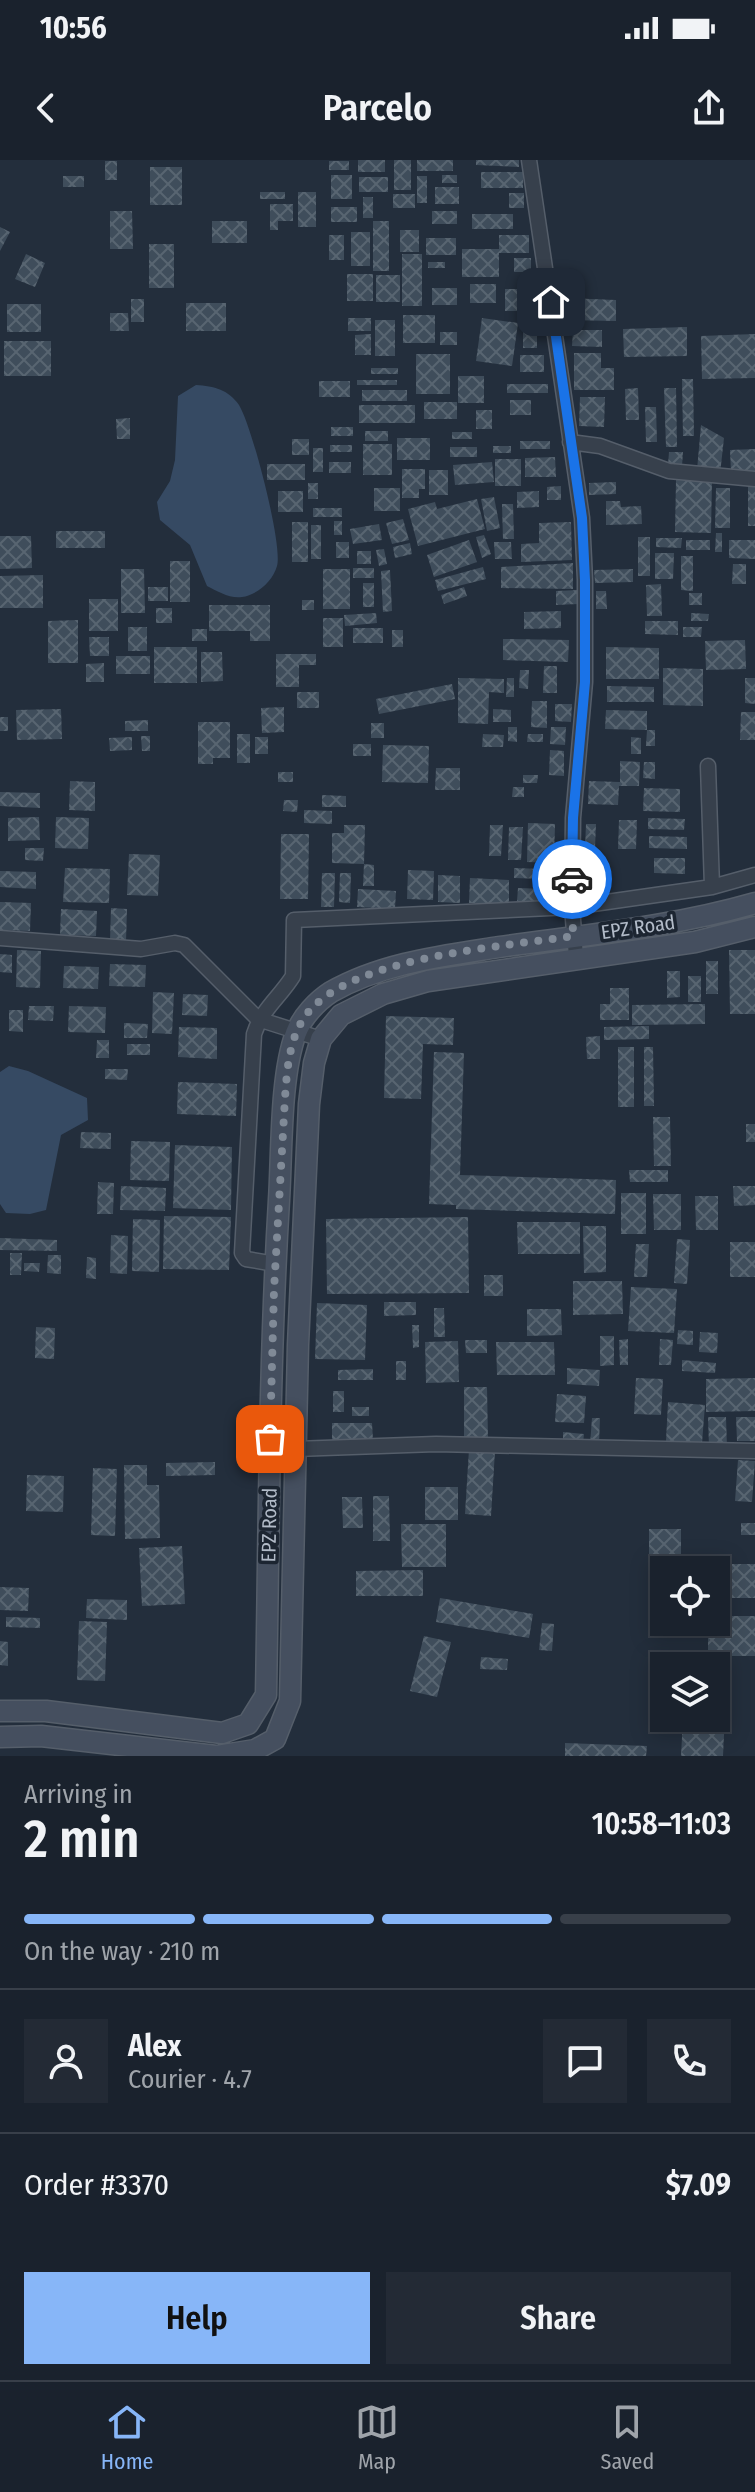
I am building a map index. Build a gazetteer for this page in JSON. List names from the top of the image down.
{
  "streets": {
    "main road": ["EPZ Road"]
  },
  "page": {
    "status": "10:56",
    "header": "Parcelo",
    "heading": ["2 min", "Arriving in", "10:58–11:03"],
    "panel": [
      "Alex",
      "Courier · 4.7",
      "Order #3370",
      "$7.09"
    ],
    "bar": "On the way · 210 m",
    "buttons": ["Help", "Share"],
    "tabs": ["Home", "Map", "Saved"]
  }
}
